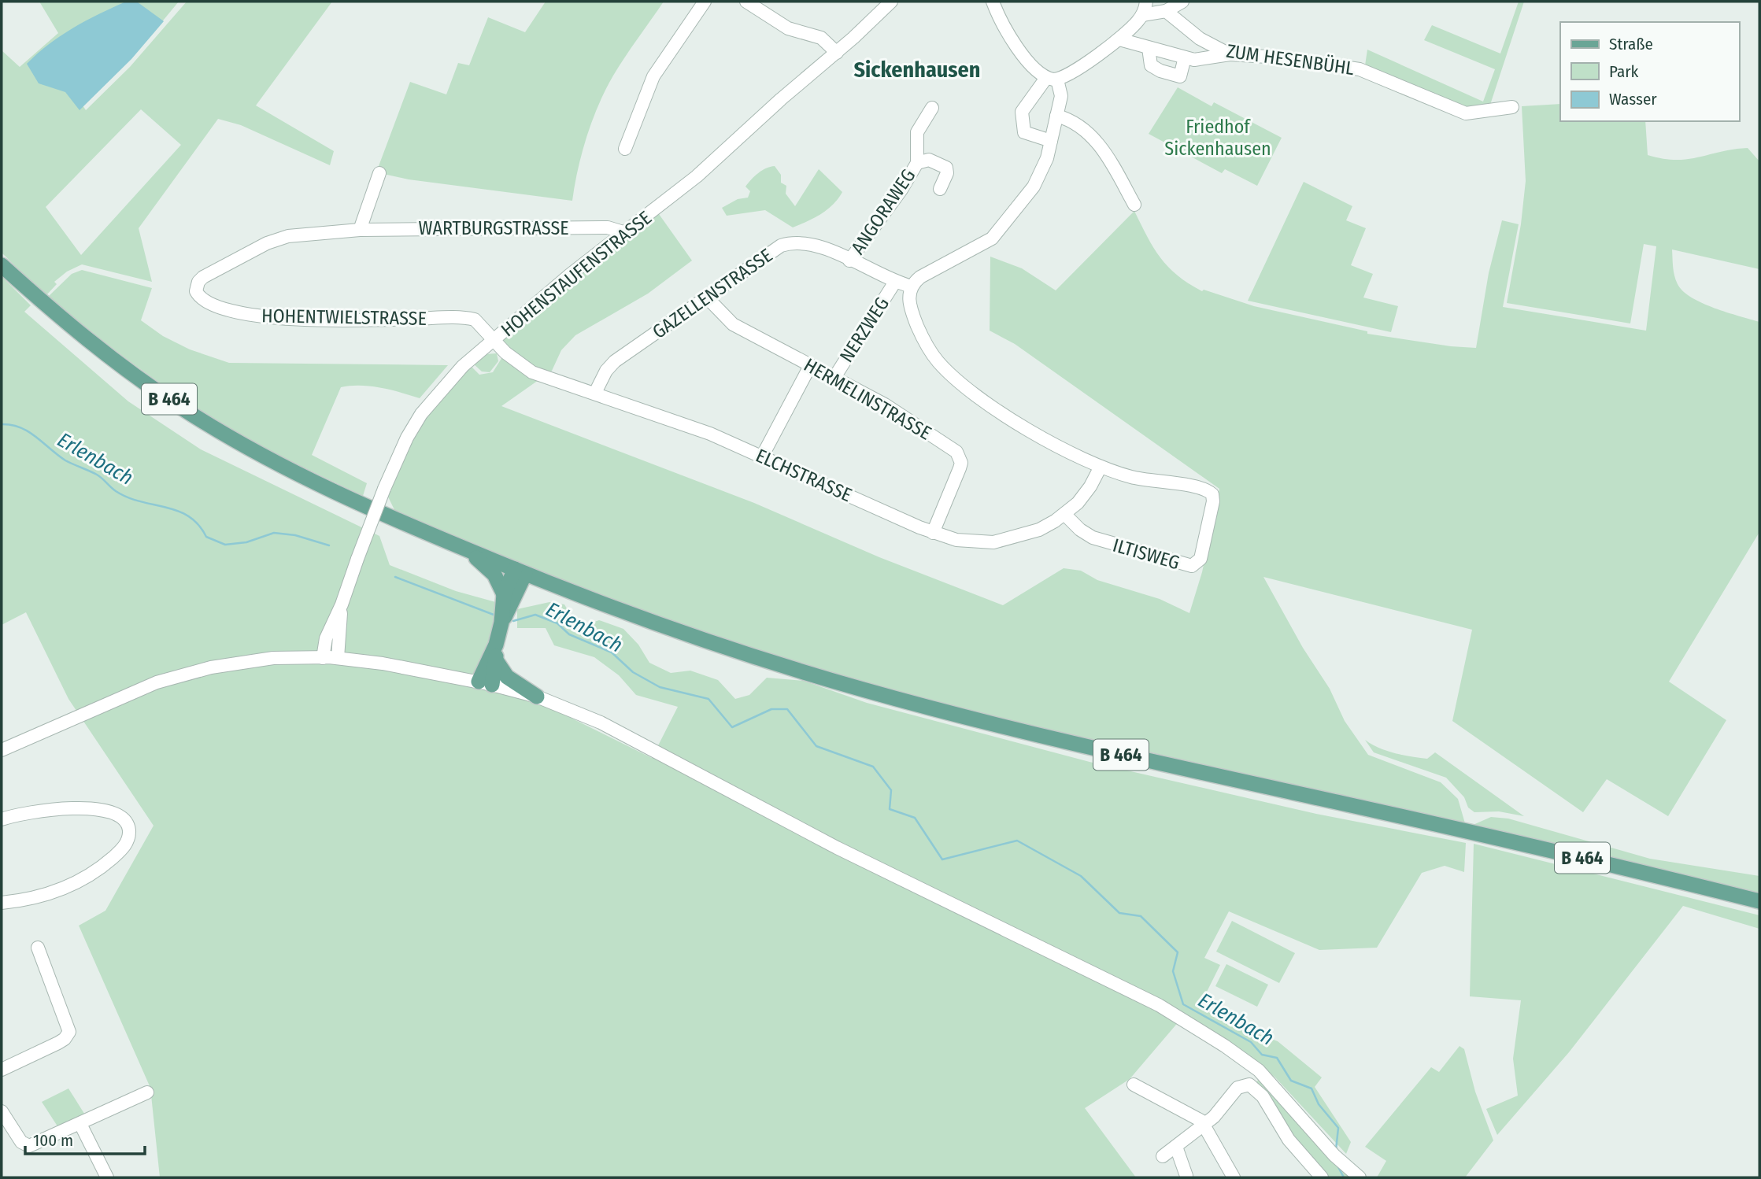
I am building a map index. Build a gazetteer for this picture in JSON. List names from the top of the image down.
{
  "streets": {
    "main road": ["B 464"],
    "street": [
      "ZUM HESENBÜHL",
      "ANGORAWEG",
      "WARTBURGSTRASSE",
      "HOHENSTAUFENSTRASSE",
      "GAZELLENSTRASSE",
      "HOHENTWIELSTRASSE",
      "NERZWEG",
      "HERMELINSTRASSE",
      "ELCHSTRASSE",
      "ILTISWEG"
    ]
  },
  "crossings": [
    ["ANGORAWEG", "GAZELLENSTRASSE"],
    ["WARTBURGSTRASSE", "HOHENSTAUFENSTRASSE"],
    ["WARTBURGSTRASSE", "HOHENTWIELSTRASSE"],
    ["HOHENSTAUFENSTRASSE", "HOHENTWIELSTRASSE"],
    ["HOHENSTAUFENSTRASSE", "ELCHSTRASSE"],
    ["GAZELLENSTRASSE", "NERZWEG"],
    ["GAZELLENSTRASSE", "HERMELINSTRASSE"],
    ["GAZELLENSTRASSE", "ELCHSTRASSE"],
    ["HOHENTWIELSTRASSE", "ELCHSTRASSE"],
    ["NERZWEG", "HERMELINSTRASSE"],
    ["HERMELINSTRASSE", "ELCHSTRASSE"],
    ["ELCHSTRASSE", "ILTISWEG"]
  ],
  "districts": ["Sickenhausen"],
  "water": ["Erlenbach"],
  "parks": ["Friedhof Sickenhausen"],
  "legend": ["Straße", "Park", "Wasser"],
  "scale_bar": "100 m"
}
